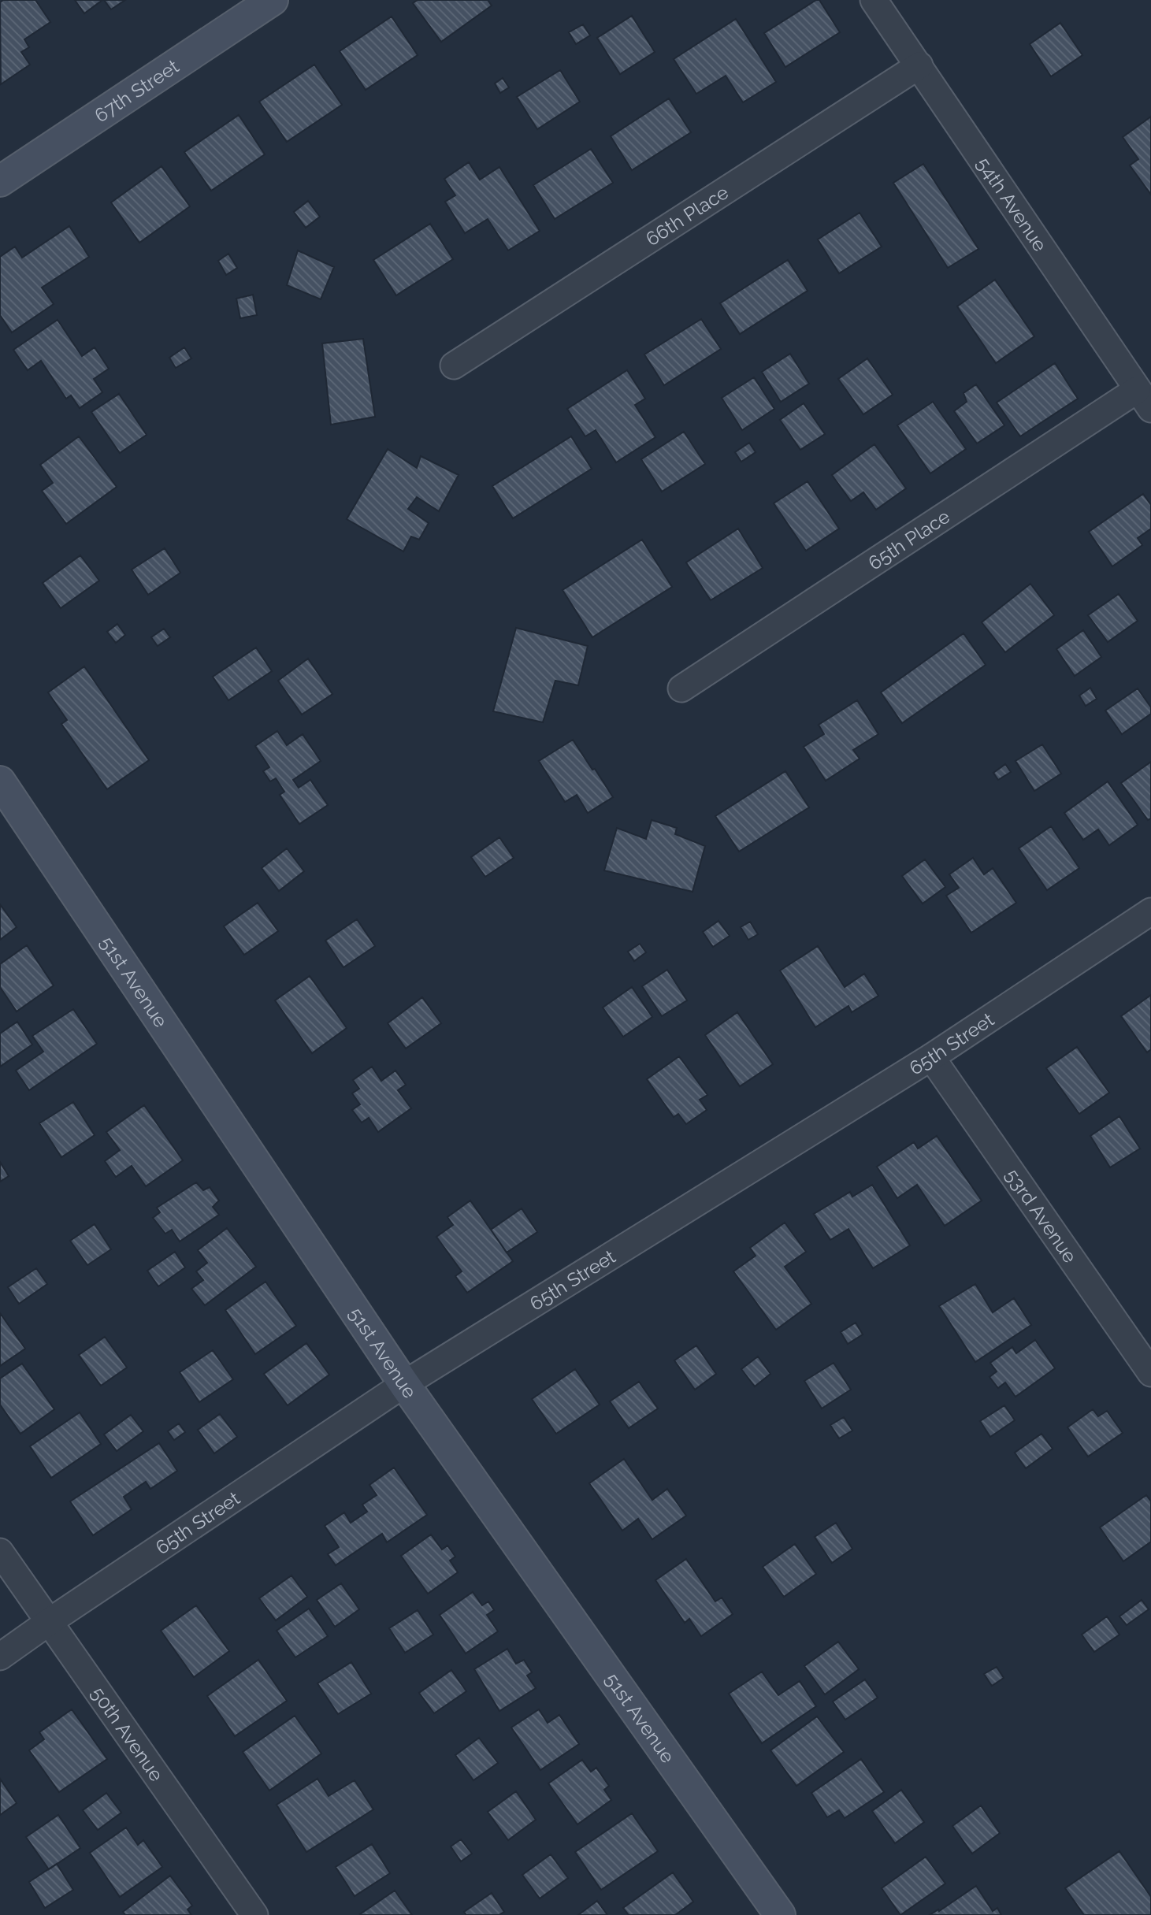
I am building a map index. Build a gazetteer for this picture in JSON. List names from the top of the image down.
{
  "streets": {
    "street": [
      "67th Street",
      "54th Avenue",
      "66th Place",
      "65th Place",
      "51st Avenue",
      "65th Street",
      "53rd Avenue",
      "50th Avenue"
    ]
  },
  "crossings": [
    ["54th Avenue", "66th Place"],
    ["54th Avenue", "65th Place"],
    ["51st Avenue", "65th Street"],
    ["65th Street", "53rd Avenue"],
    ["65th Street", "50th Avenue"]
  ]
}
